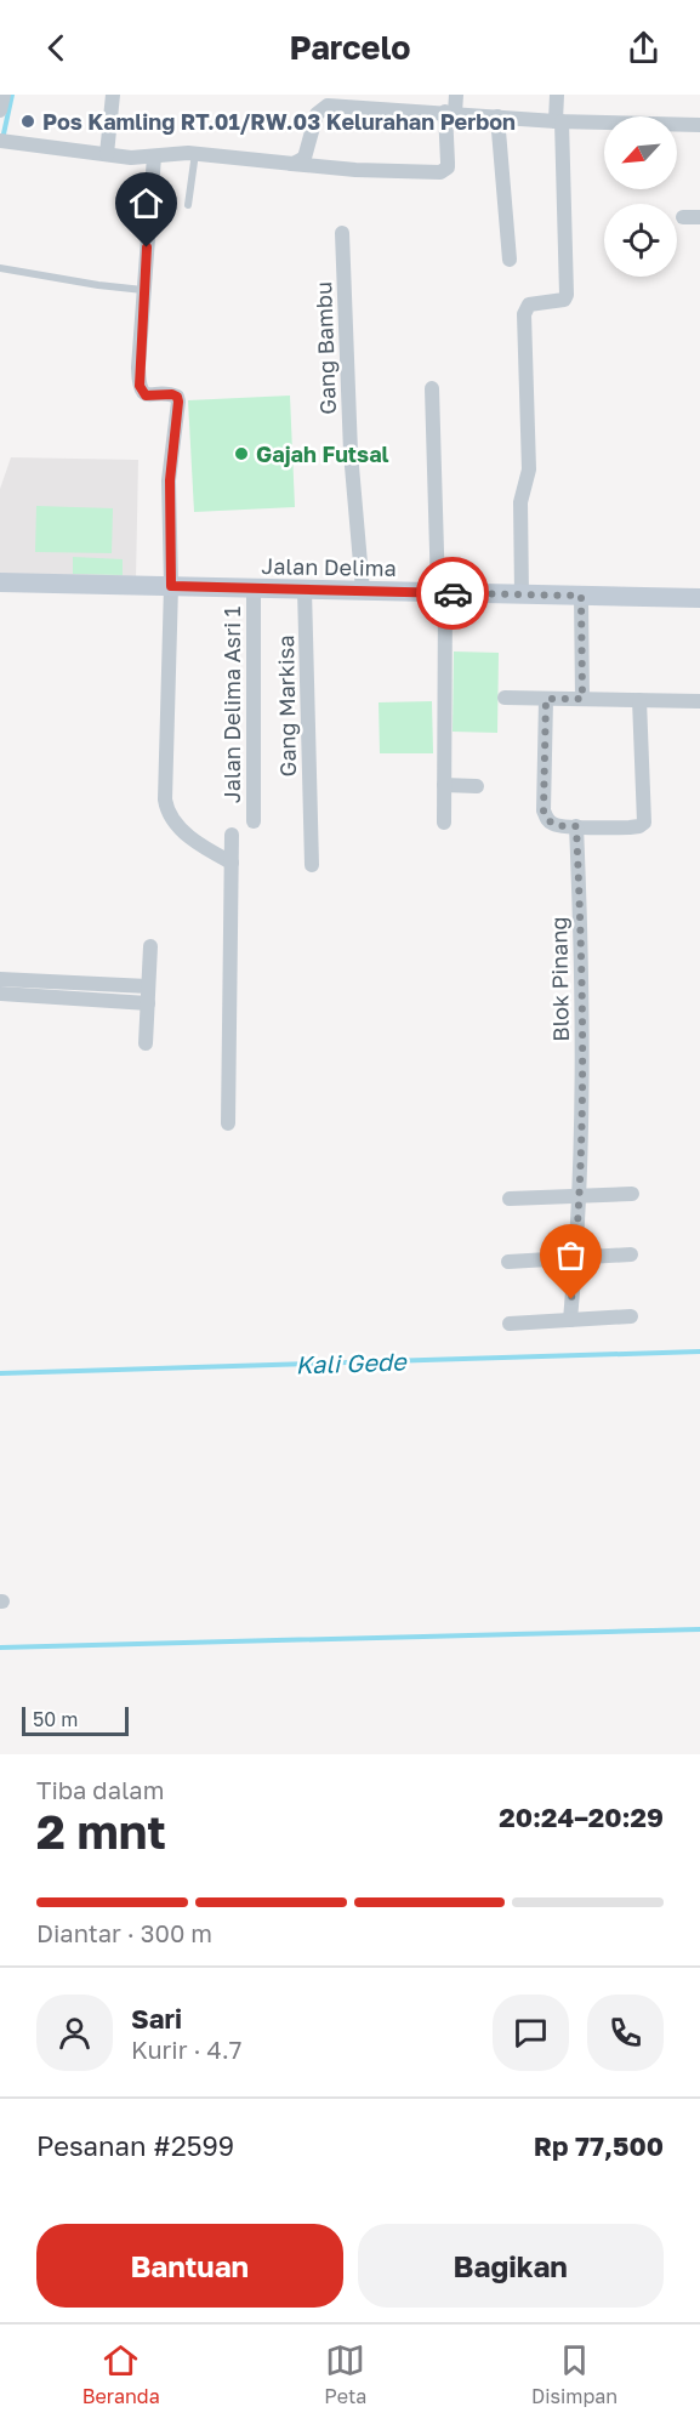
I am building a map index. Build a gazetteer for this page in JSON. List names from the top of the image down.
{
  "streets": {
    "street": [
      "Gang Bambu",
      "Jalan Delima",
      "Jalan Delima Asri 1",
      "Gang Markisa",
      "Blok Pinang"
    ]
  },
  "crossings": [
    ["Gang Bambu", "Jalan Delima"],
    ["Jalan Delima", "Jalan Delima Asri 1"],
    ["Jalan Delima", "Gang Markisa"]
  ],
  "water": ["Kali Gede"],
  "places": ["Pos Kamling RT.01/RW.03 Kelurahan Perbon", "Gajah Futsal"],
  "scale_bar": "50 m",
  "north": "bottom left",
  "page": {
    "header": "Parcelo",
    "scale": "50 m",
    "heading": ["2 mnt", "Tiba dalam", "20:24–20:29"],
    "panel": [
      "Sari",
      "Kurir · 4.7",
      "Pesanan #2599",
      "Rp 77,500"
    ],
    "bar": "Diantar · 300 m",
    "buttons": ["Bantuan", "Bagikan"],
    "tabs": ["Beranda", "Peta", "Disimpan"]
  }
}
